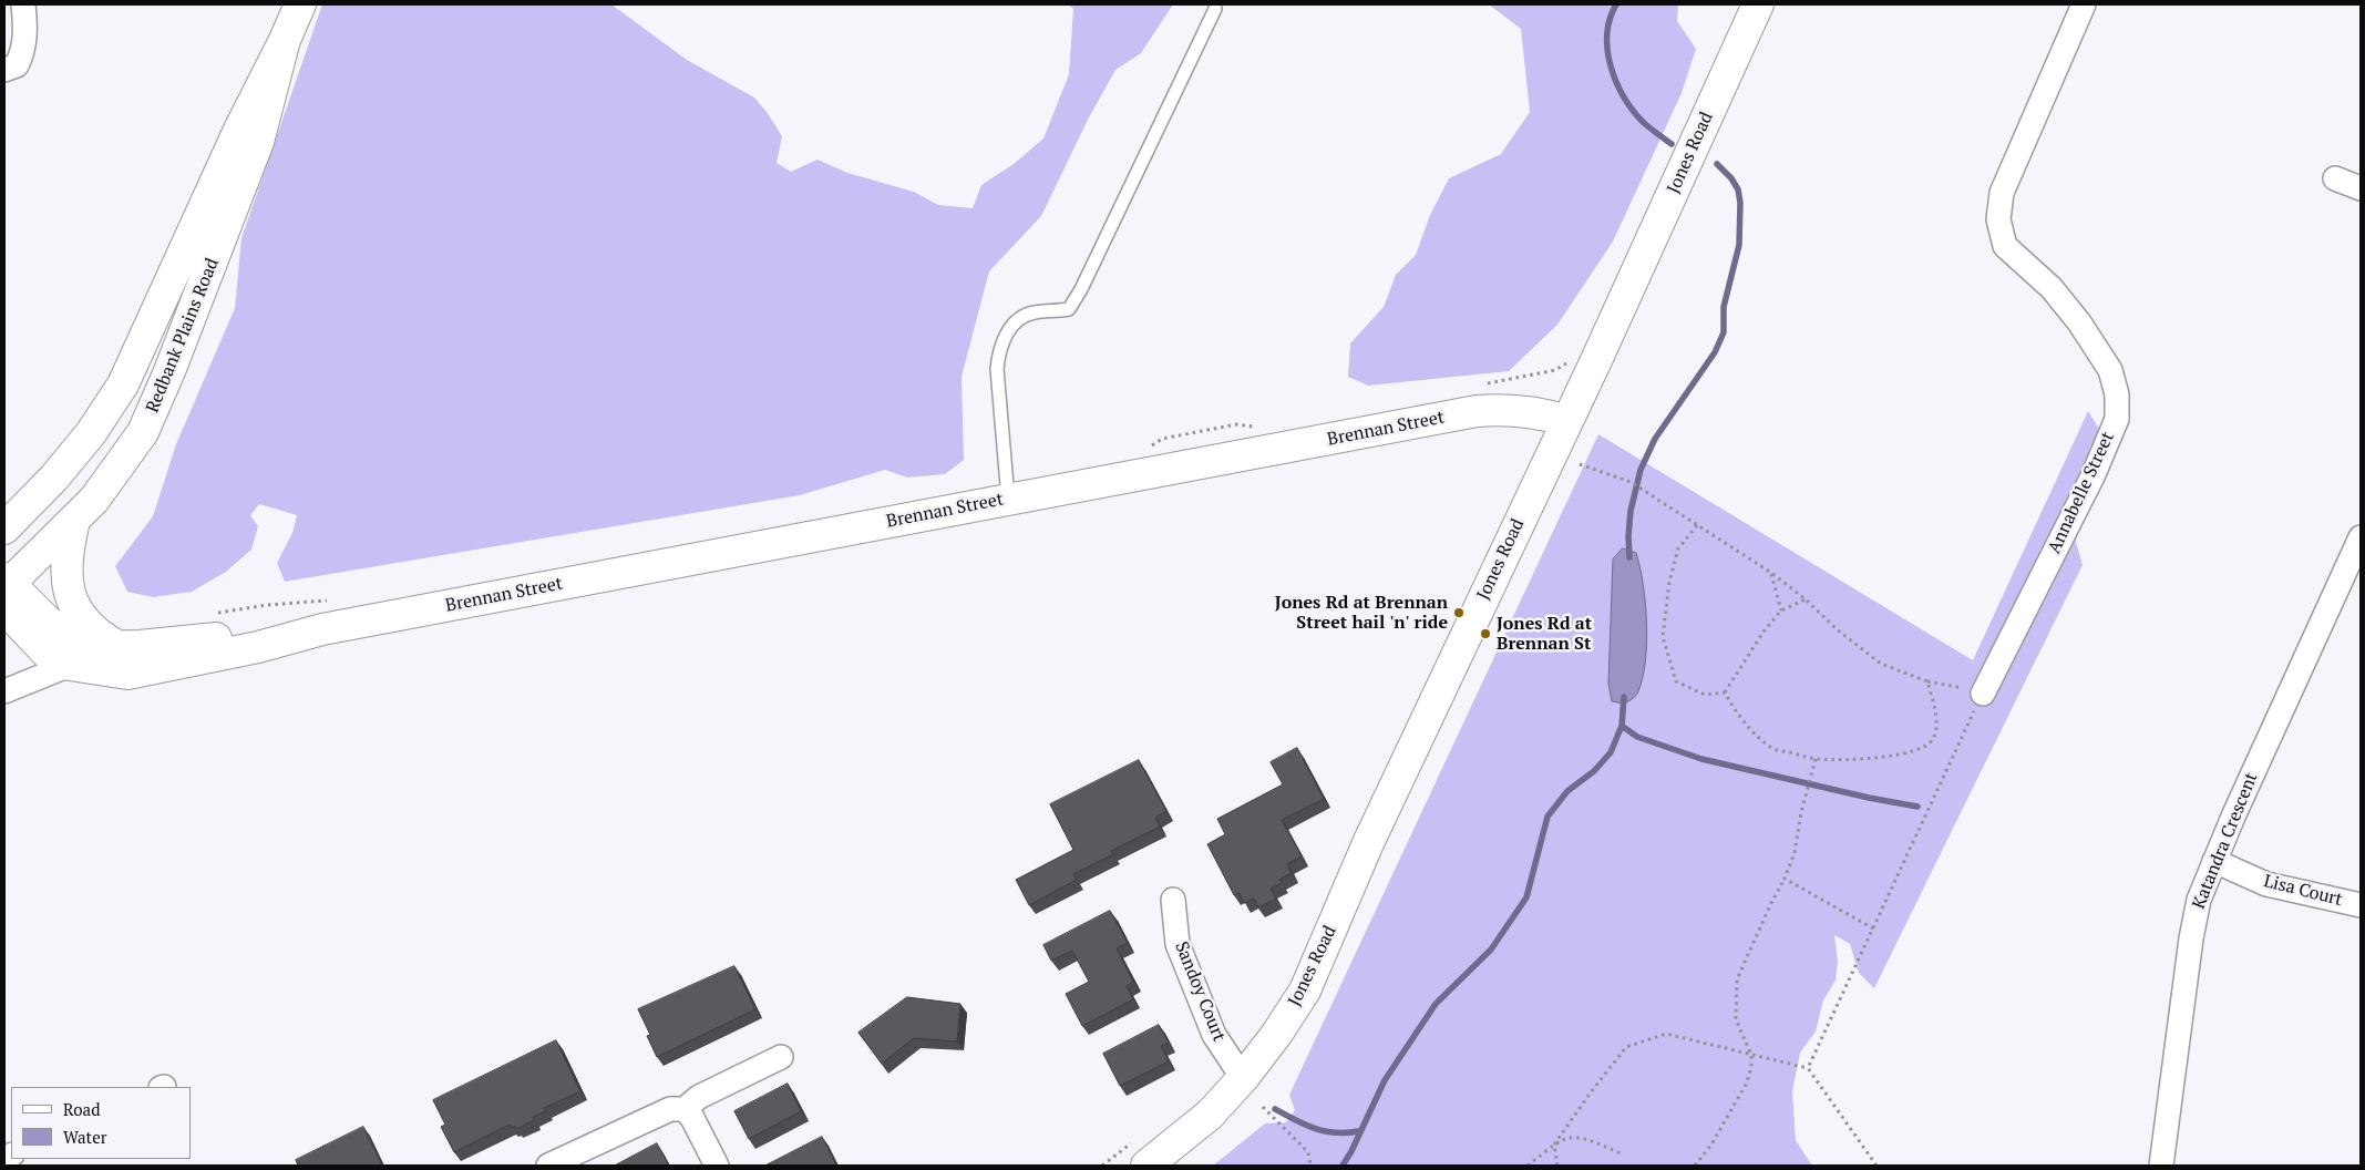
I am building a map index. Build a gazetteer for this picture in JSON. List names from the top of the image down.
{
  "streets": {
    "street": [
      "Jones Road",
      "Redbank Plains Road",
      "Brennan Street",
      "Annabelle Street",
      "Katandra Crescent",
      "Lisa Court",
      "Sandoy Court"
    ]
  },
  "crossings": [
    ["Jones Road", "Brennan Street"],
    ["Jones Road", "Sandoy Court"],
    ["Redbank Plains Road", "Brennan Street"],
    ["Katandra Crescent", "Lisa Court"]
  ],
  "places": ["Jones Rd at Brennan Street hail 'n' ride", "Jones Rd at Brennan St"],
  "legend": ["Road", "Water"]
}
